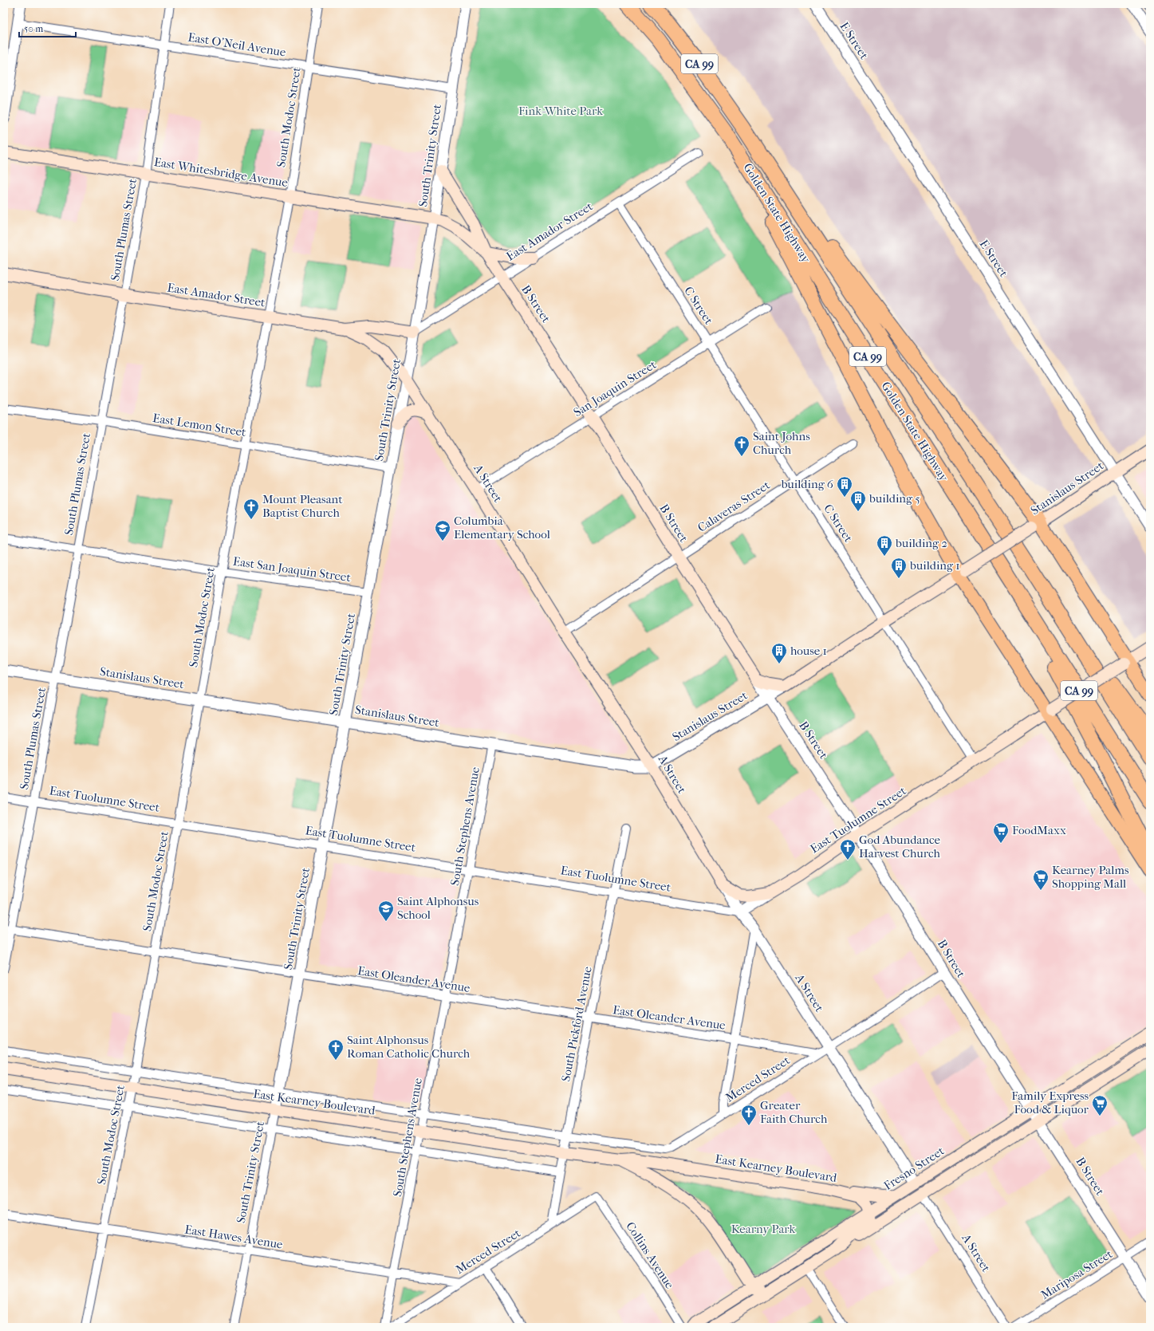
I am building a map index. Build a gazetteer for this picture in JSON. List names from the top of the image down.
{
  "streets": {
    "highway": ["CA 99", "Golden State Highway"],
    "main road": [
      "East Whitesbridge Avenue",
      "East Amador Street",
      "B Street",
      "A Street",
      "Stanislaus Street",
      "East Tuolumne Street",
      "East Kearney Boulevard",
      "Fresno Street"
    ],
    "street": [
      "E Street",
      "East O'Neil Avenue",
      "South Modoc Street",
      "South Trinity Street",
      "South Plumas Street",
      "C Street",
      "San Joaquin Street",
      "East Lemon Street",
      "Calaveras Street",
      "East San Joaquin Street",
      "South Stephens Avenue",
      "East Oleander Avenue",
      "South Pickford Avenue",
      "Merced Street",
      "East Hawes Avenue",
      "Collins Avenue",
      "Mariposa Street"
    ]
  },
  "crossings": [
    ["E Street", "Stanislaus Street"],
    ["East O'Neil Avenue", "South Modoc Street"],
    ["East O'Neil Avenue", "South Trinity Street"],
    ["East O'Neil Avenue", "South Plumas Street"],
    ["South Modoc Street", "East Whitesbridge Avenue"],
    ["South Modoc Street", "East Amador Street"],
    ["South Modoc Street", "East Lemon Street"],
    ["South Modoc Street", "Stanislaus Street"],
    ["South Modoc Street", "East San Joaquin Street"],
    ["South Modoc Street", "East Tuolumne Street"],
    ["South Modoc Street", "East Oleander Avenue"],
    ["South Modoc Street", "East Kearney Boulevard"],
    ["South Modoc Street", "East Hawes Avenue"],
    ["South Trinity Street", "East Whitesbridge Avenue"],
    ["South Trinity Street", "East Amador Street"],
    ["South Trinity Street", "B Street"],
    ["South Trinity Street", "East Lemon Street"],
    ["South Trinity Street", "A Street"],
    ["South Trinity Street", "Stanislaus Street"],
    ["South Trinity Street", "East San Joaquin Street"],
    ["South Trinity Street", "East Tuolumne Street"],
    ["South Trinity Street", "East Oleander Avenue"],
    ["South Trinity Street", "East Kearney Boulevard"],
    ["South Trinity Street", "East Hawes Avenue"],
    ["East Whitesbridge Avenue", "South Plumas Street"],
    ["East Whitesbridge Avenue", "B Street"],
    ["South Plumas Street", "East Amador Street"],
    ["South Plumas Street", "East Lemon Street"],
    ["South Plumas Street", "Stanislaus Street"],
    ["South Plumas Street", "East San Joaquin Street"],
    ["South Plumas Street", "East Tuolumne Street"],
    ["South Plumas Street", "East Oleander Avenue"],
    ["East Amador Street", "B Street"],
    ["East Amador Street", "C Street"],
    ["East Amador Street", "A Street"],
    ["B Street", "San Joaquin Street"],
    ["B Street", "Stanislaus Street"],
    ["B Street", "Calaveras Street"],
    ["B Street", "East Tuolumne Street"],
    ["B Street", "Merced Street"],
    ["B Street", "Fresno Street"],
    ["B Street", "Mariposa Street"],
    ["C Street", "San Joaquin Street"],
    ["C Street", "Stanislaus Street"],
    ["C Street", "Calaveras Street"],
    ["C Street", "East Tuolumne Street"],
    ["San Joaquin Street", "A Street"],
    ["A Street", "Stanislaus Street"],
    ["A Street", "Calaveras Street"],
    ["A Street", "East Tuolumne Street"],
    ["A Street", "East Oleander Avenue"],
    ["A Street", "Merced Street"],
    ["A Street", "Fresno Street"],
    ["Stanislaus Street", "South Stephens Avenue"],
    ["East Tuolumne Street", "South Stephens Avenue"],
    ["East Tuolumne Street", "South Pickford Avenue"],
    ["South Stephens Avenue", "East Oleander Avenue"],
    ["South Stephens Avenue", "East Kearney Boulevard"],
    ["South Stephens Avenue", "East Hawes Avenue"],
    ["East Oleander Avenue", "South Pickford Avenue"],
    ["East Oleander Avenue", "Merced Street"],
    ["South Pickford Avenue", "Merced Street"],
    ["South Pickford Avenue", "East Kearney Boulevard"],
    ["Merced Street", "East Kearney Boulevard"],
    ["Merced Street", "East Hawes Avenue"],
    ["Merced Street", "Collins Avenue"],
    ["East Kearney Boulevard", "Fresno Street"]
  ],
  "parks": ["Fink-White Park", "Kearny Park"],
  "places": {
    "church": [
      "Saint Johns Church",
      "Mount Pleasant Baptist Church",
      "God Abundance Harvest Church",
      "Saint Alphonsus Roman Catholic Church",
      "Greater Faith Church"
    ],
    "building": [
      "building 6",
      "building 5",
      "building 2",
      "building 1",
      "house 1"
    ],
    "school or university": ["Columbia Elementary School", "Saint Alphonsus School"],
    "supermarket": ["FoodMaxx", "Kearney Palms Shopping Mall", "Family Express Food & Liquor"]
  },
  "scale_bar": "50 m"
}
